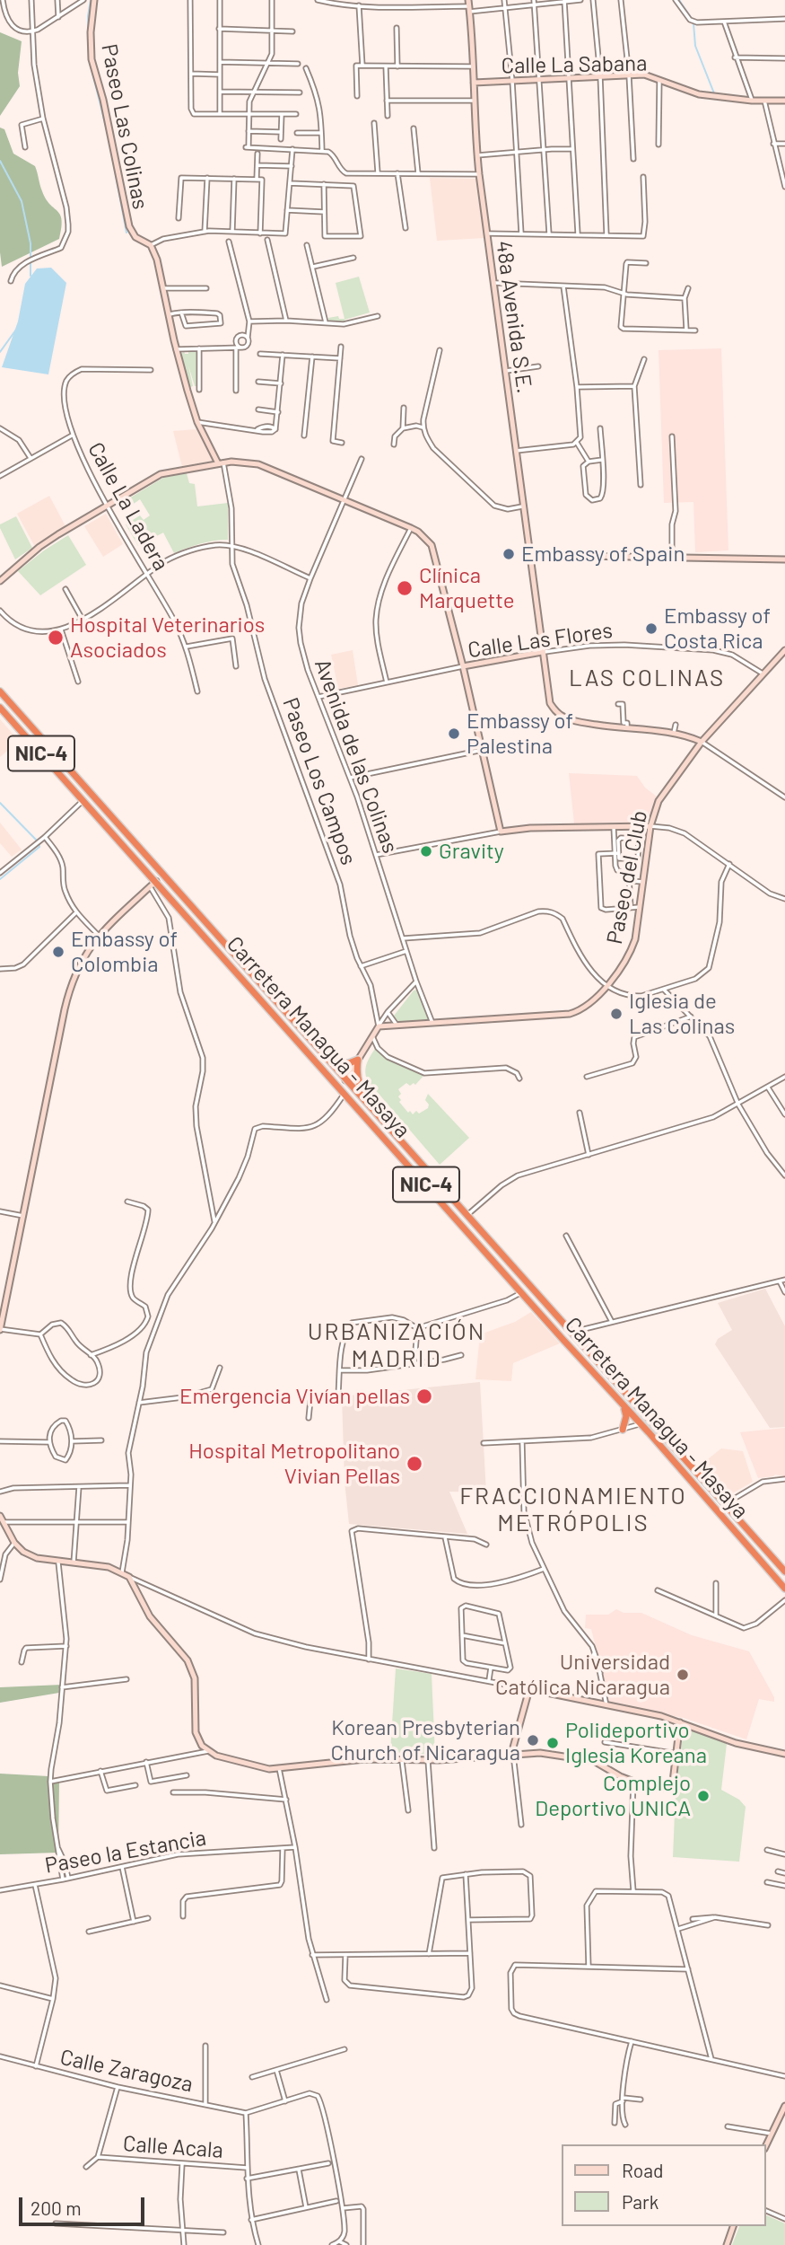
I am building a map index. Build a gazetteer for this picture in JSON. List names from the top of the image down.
{
  "streets": {
    "highway": ["NIC-4", "Carretera Managua - Masaya"],
    "street": [
      "Calle La Sabana",
      "Paseo Las Colinas",
      "48a Avenida S.E.",
      "Calle La Ladera",
      "Calle Las Flores",
      "Avenida de las Colinas",
      "Paseo Los Campos",
      "Paseo del Club",
      "Paseo la Estancia",
      "Calle Zaragoza",
      "Calle Acala"
    ]
  },
  "crossings": [
    ["Calle La Sabana", "48a Avenida S.E."],
    ["Paseo Las Colinas", "Paseo Los Campos"],
    ["48a Avenida S.E.", "Calle Las Flores"],
    ["Calle Las Flores", "Avenida de las Colinas"],
    ["Calle Las Flores", "Paseo del Club"],
    ["Avenida de las Colinas", "Paseo del Club"],
    ["Paseo Los Campos", "Paseo del Club"]
  ],
  "districts": ["LAS COLINAS", "URBANIZACIÓN MADRID", "FRACCIONAMIENTO METRÓPOLIS"],
  "places": [
    "Embassy of Spain",
    "Clínica Marquette",
    "Embassy of Costa Rica",
    "Hospital Veterinarios Asociados",
    "Embassy of Palestina",
    "Gravity",
    "Embassy of Colombia",
    "Iglesia de Las Colinas",
    "Emergencia Vivían pellas",
    "Hospital Metropolitano Vivian Pellas",
    "Universidad Católica Nicaragua",
    "Korean Presbyterian Church of Nicaragua",
    "Polideportivo Iglesia Koreana",
    "Complejo Deportivo UNICA"
  ],
  "legend": ["Road", "Park"],
  "scale_bar": "200 m"
}
